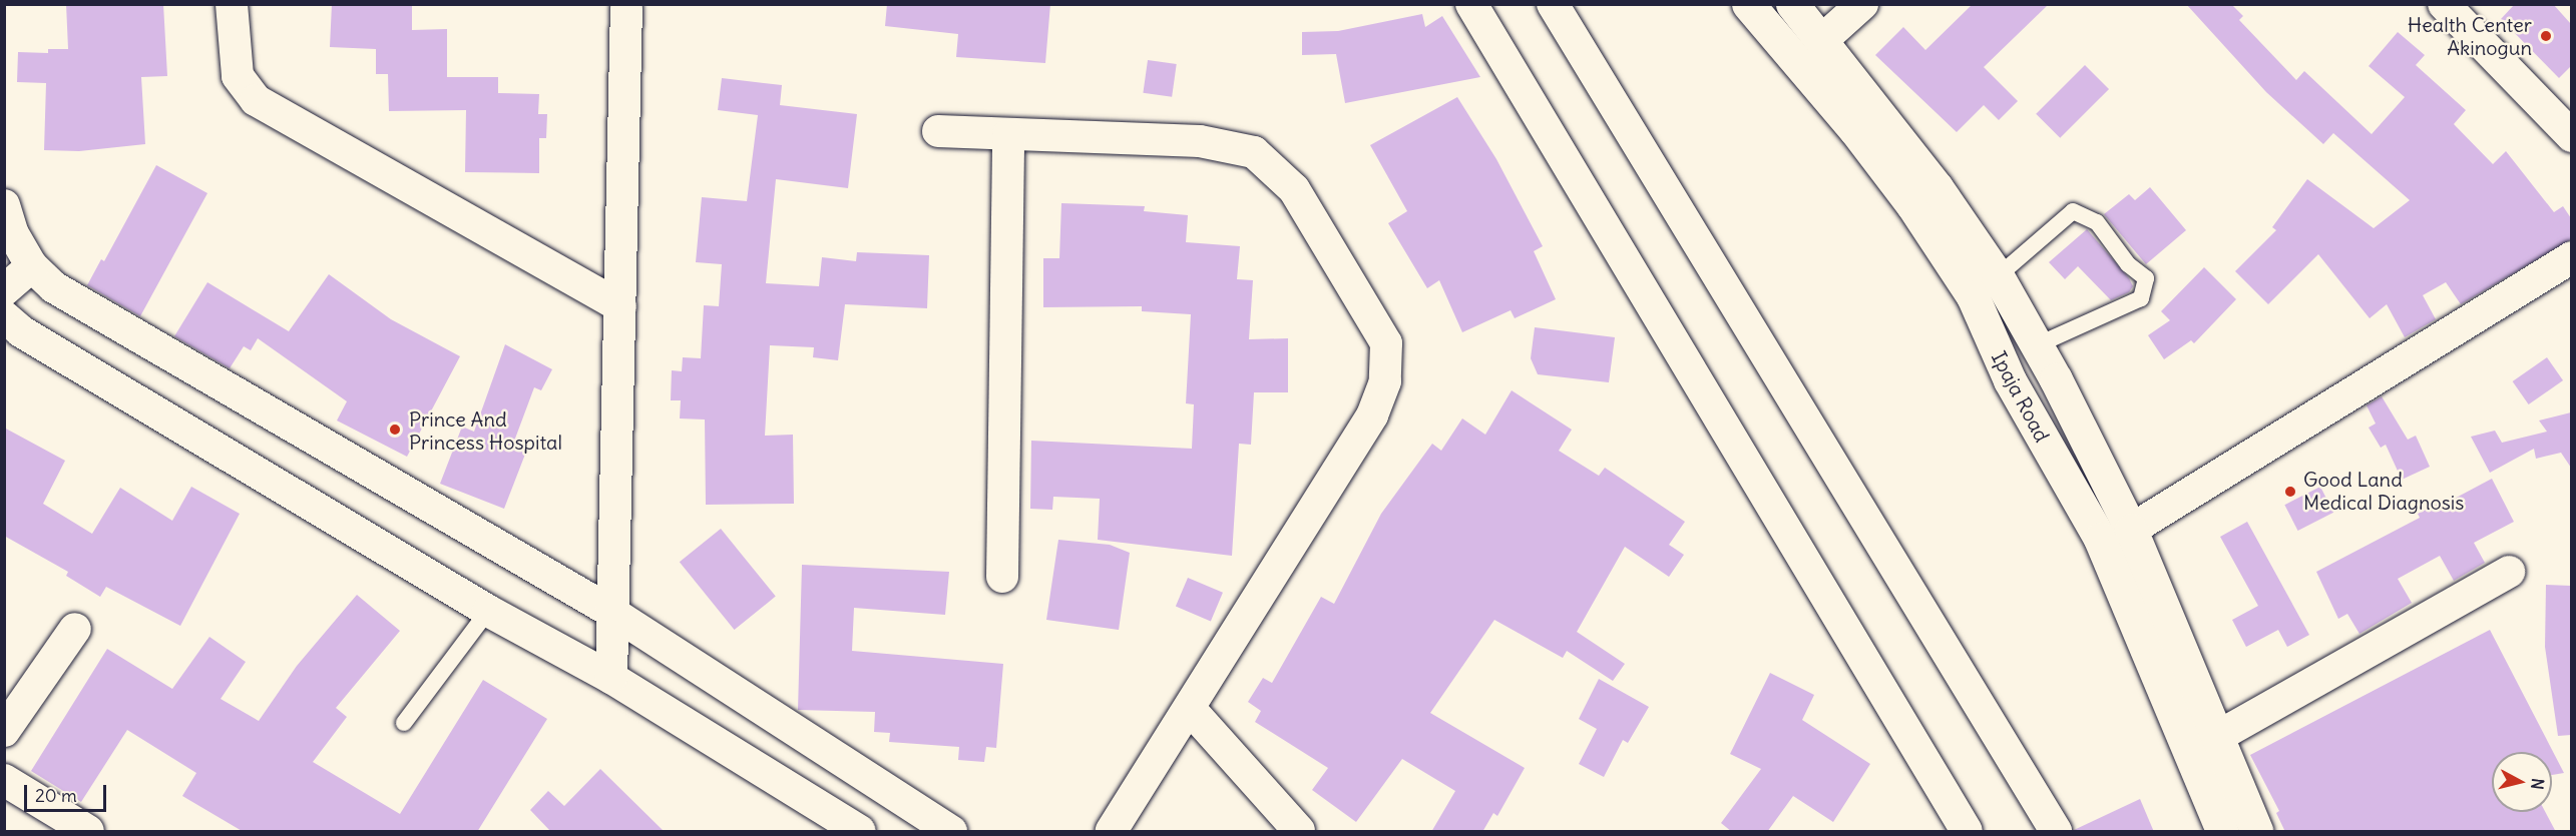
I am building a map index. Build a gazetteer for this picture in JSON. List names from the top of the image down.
{
  "streets": {
    "main road": ["Ipaja Road"]
  },
  "places": ["Health Center Akinogun", "Prince And Princess Hospital", "Good Land Medical Diagnosis"],
  "scale_bar": "20 m",
  "north": "right"
}
